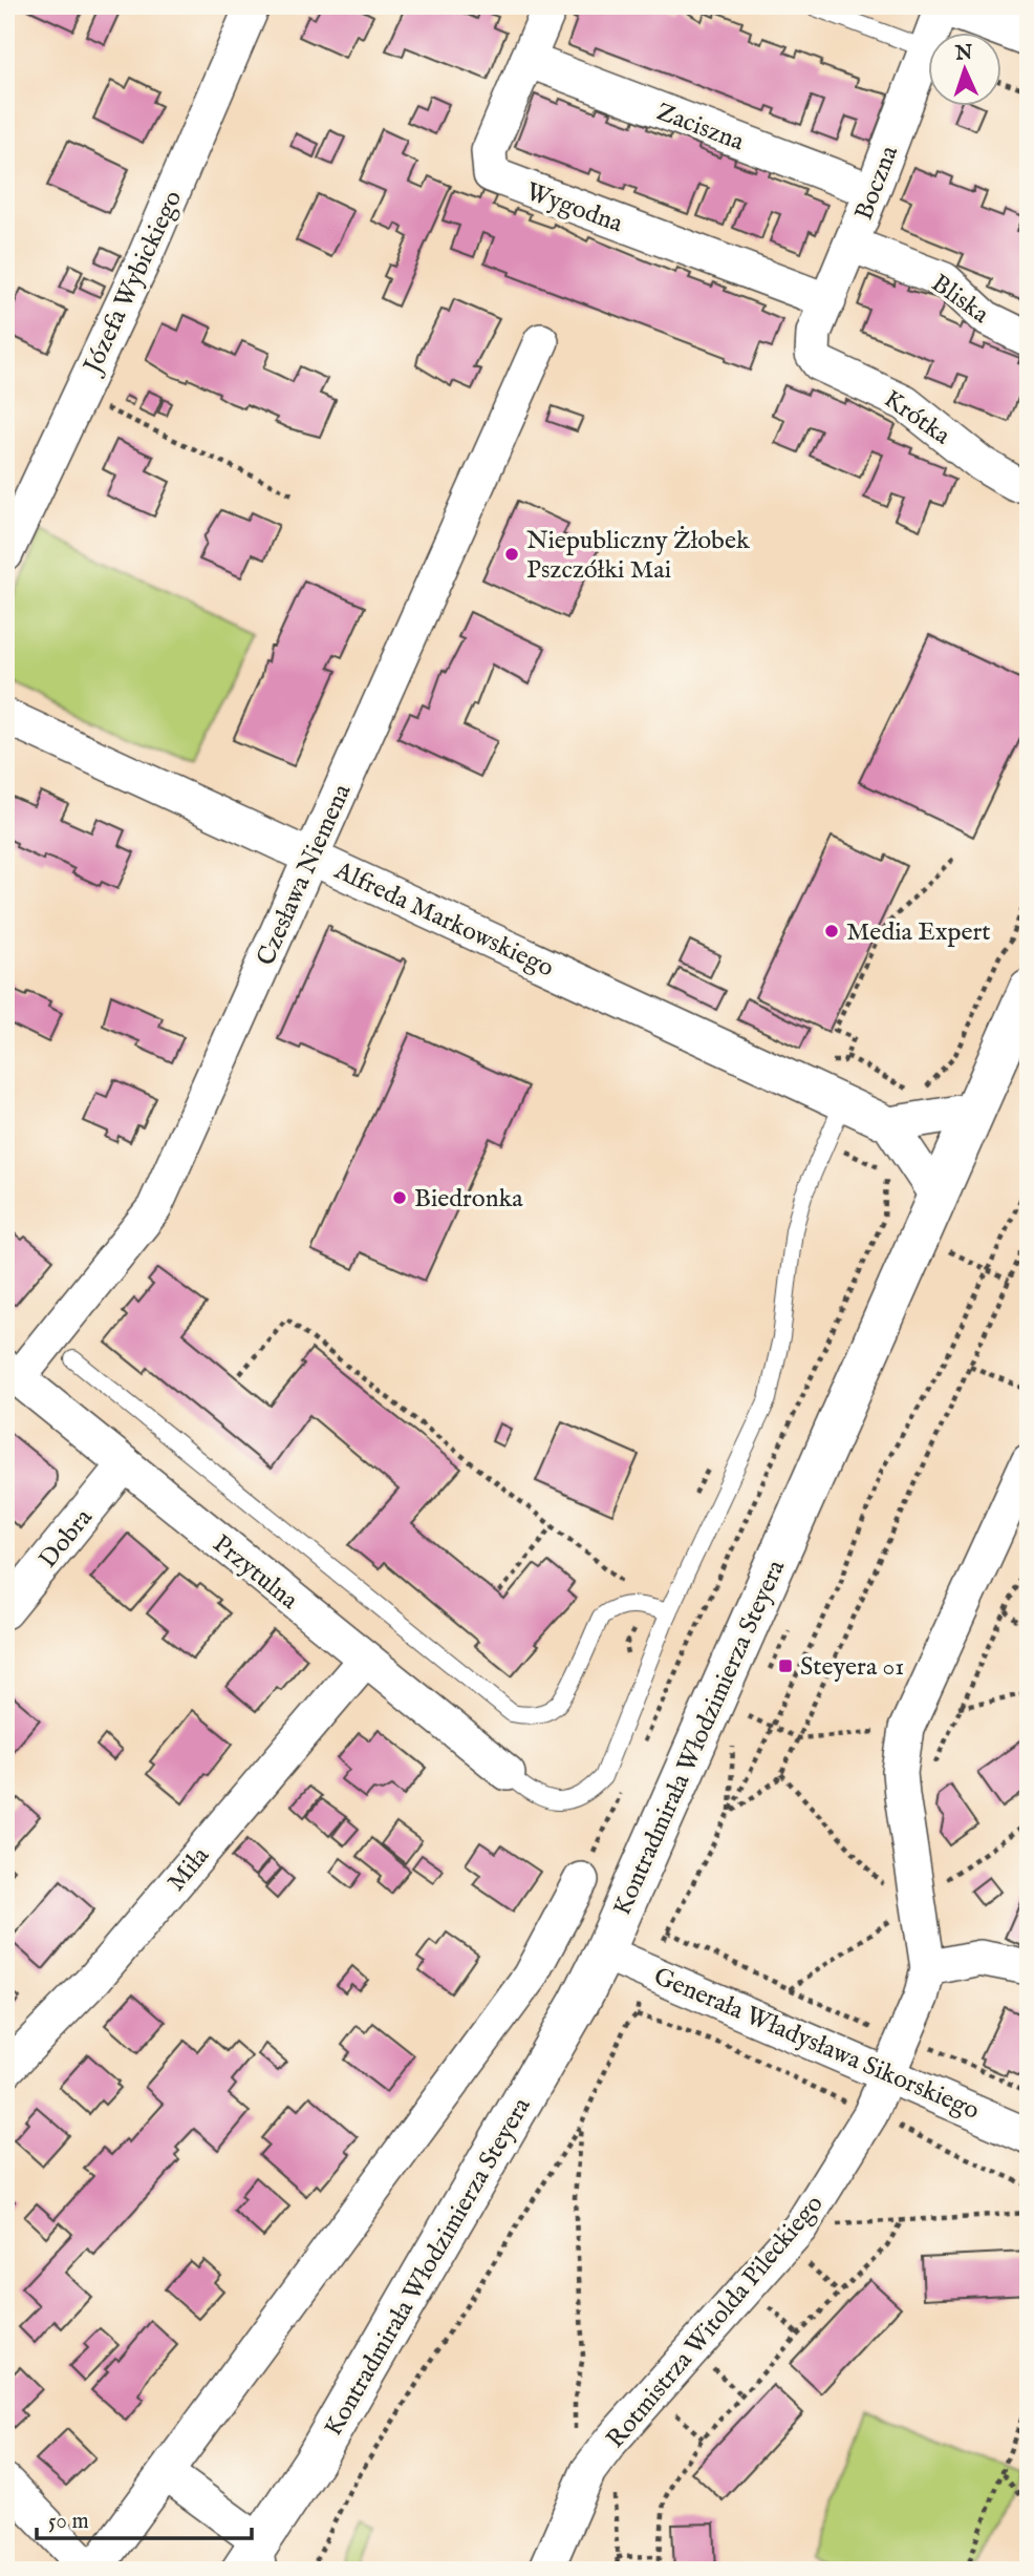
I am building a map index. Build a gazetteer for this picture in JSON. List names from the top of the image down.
{
  "streets": {
    "street": [
      "Zaciszna",
      "Boczna",
      "Wygodna",
      "Józefa Wybickiego",
      "Bliska",
      "Krótka",
      "Czesława Niemena",
      "Alfreda Markowskiego",
      "Dobra",
      "Przytulna",
      "Kontradmirała Włodzimierza Steyera",
      "Miła",
      "Generała Władysława Sikorskiego",
      "Rotmistrza Witolda Pileckiego"
    ]
  },
  "crossings": [
    ["Zaciszna", "Boczna"],
    ["Zaciszna", "Wygodna"],
    ["Boczna", "Wygodna"],
    ["Boczna", "Bliska"],
    ["Boczna", "Krótka"],
    ["Czesława Niemena", "Alfreda Markowskiego"],
    ["Czesława Niemena", "Przytulna"],
    ["Dobra", "Przytulna"],
    ["Przytulna", "Miła"],
    ["Kontradmirała Włodzimierza Steyera", "Generała Władysława Sikorskiego"],
    ["Generała Władysława Sikorskiego", "Rotmistrza Witolda Pileckiego"]
  ],
  "places": {
    "other": ["Niepubliczny Żłobek Pszczółki Mai", "Media Expert", "Biedronka"],
    "transit": ["Steyera 01"]
  },
  "scale_bar": "50 m",
  "north": "top"
}
